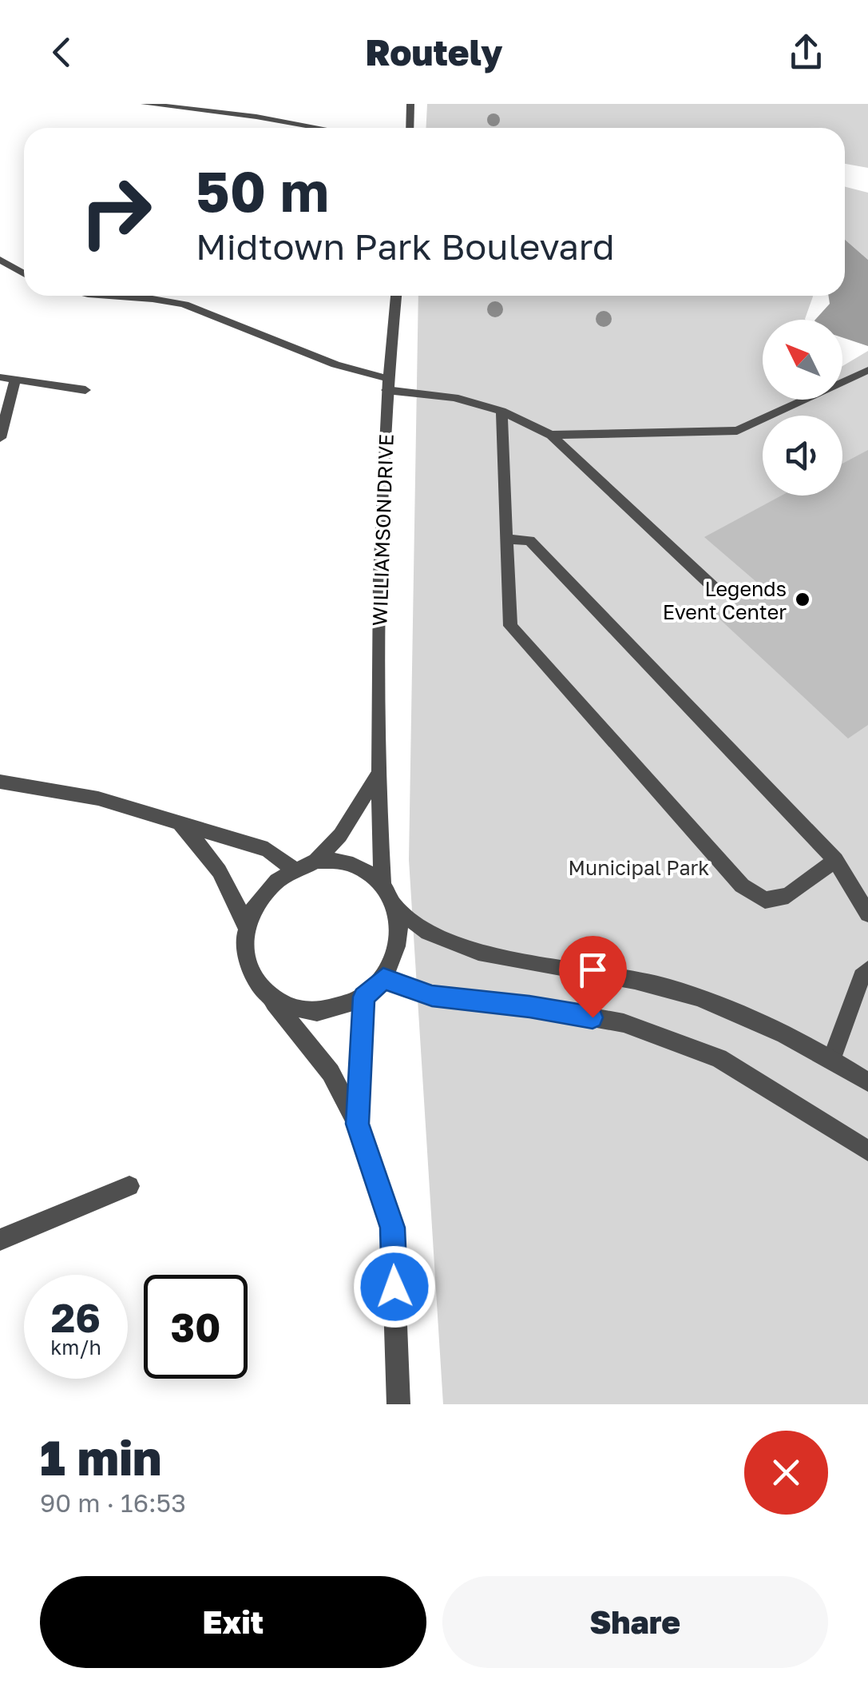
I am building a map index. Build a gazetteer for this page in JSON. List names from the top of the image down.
{
  "streets": {
    "street": ["WILLIAMSON DRIVE"]
  },
  "parks": ["Municipal Park"],
  "places": ["Legends Event Center"],
  "north": "top left",
  "page": {
    "header": "Routely",
    "turn": ["50 m", "Midtown Park Boulevard"],
    "speed": "26 km/h",
    "limit": "30",
    "heading": ["1 min", "90 m · 16:53"],
    "buttons": ["Exit", "Share"]
  }
}
